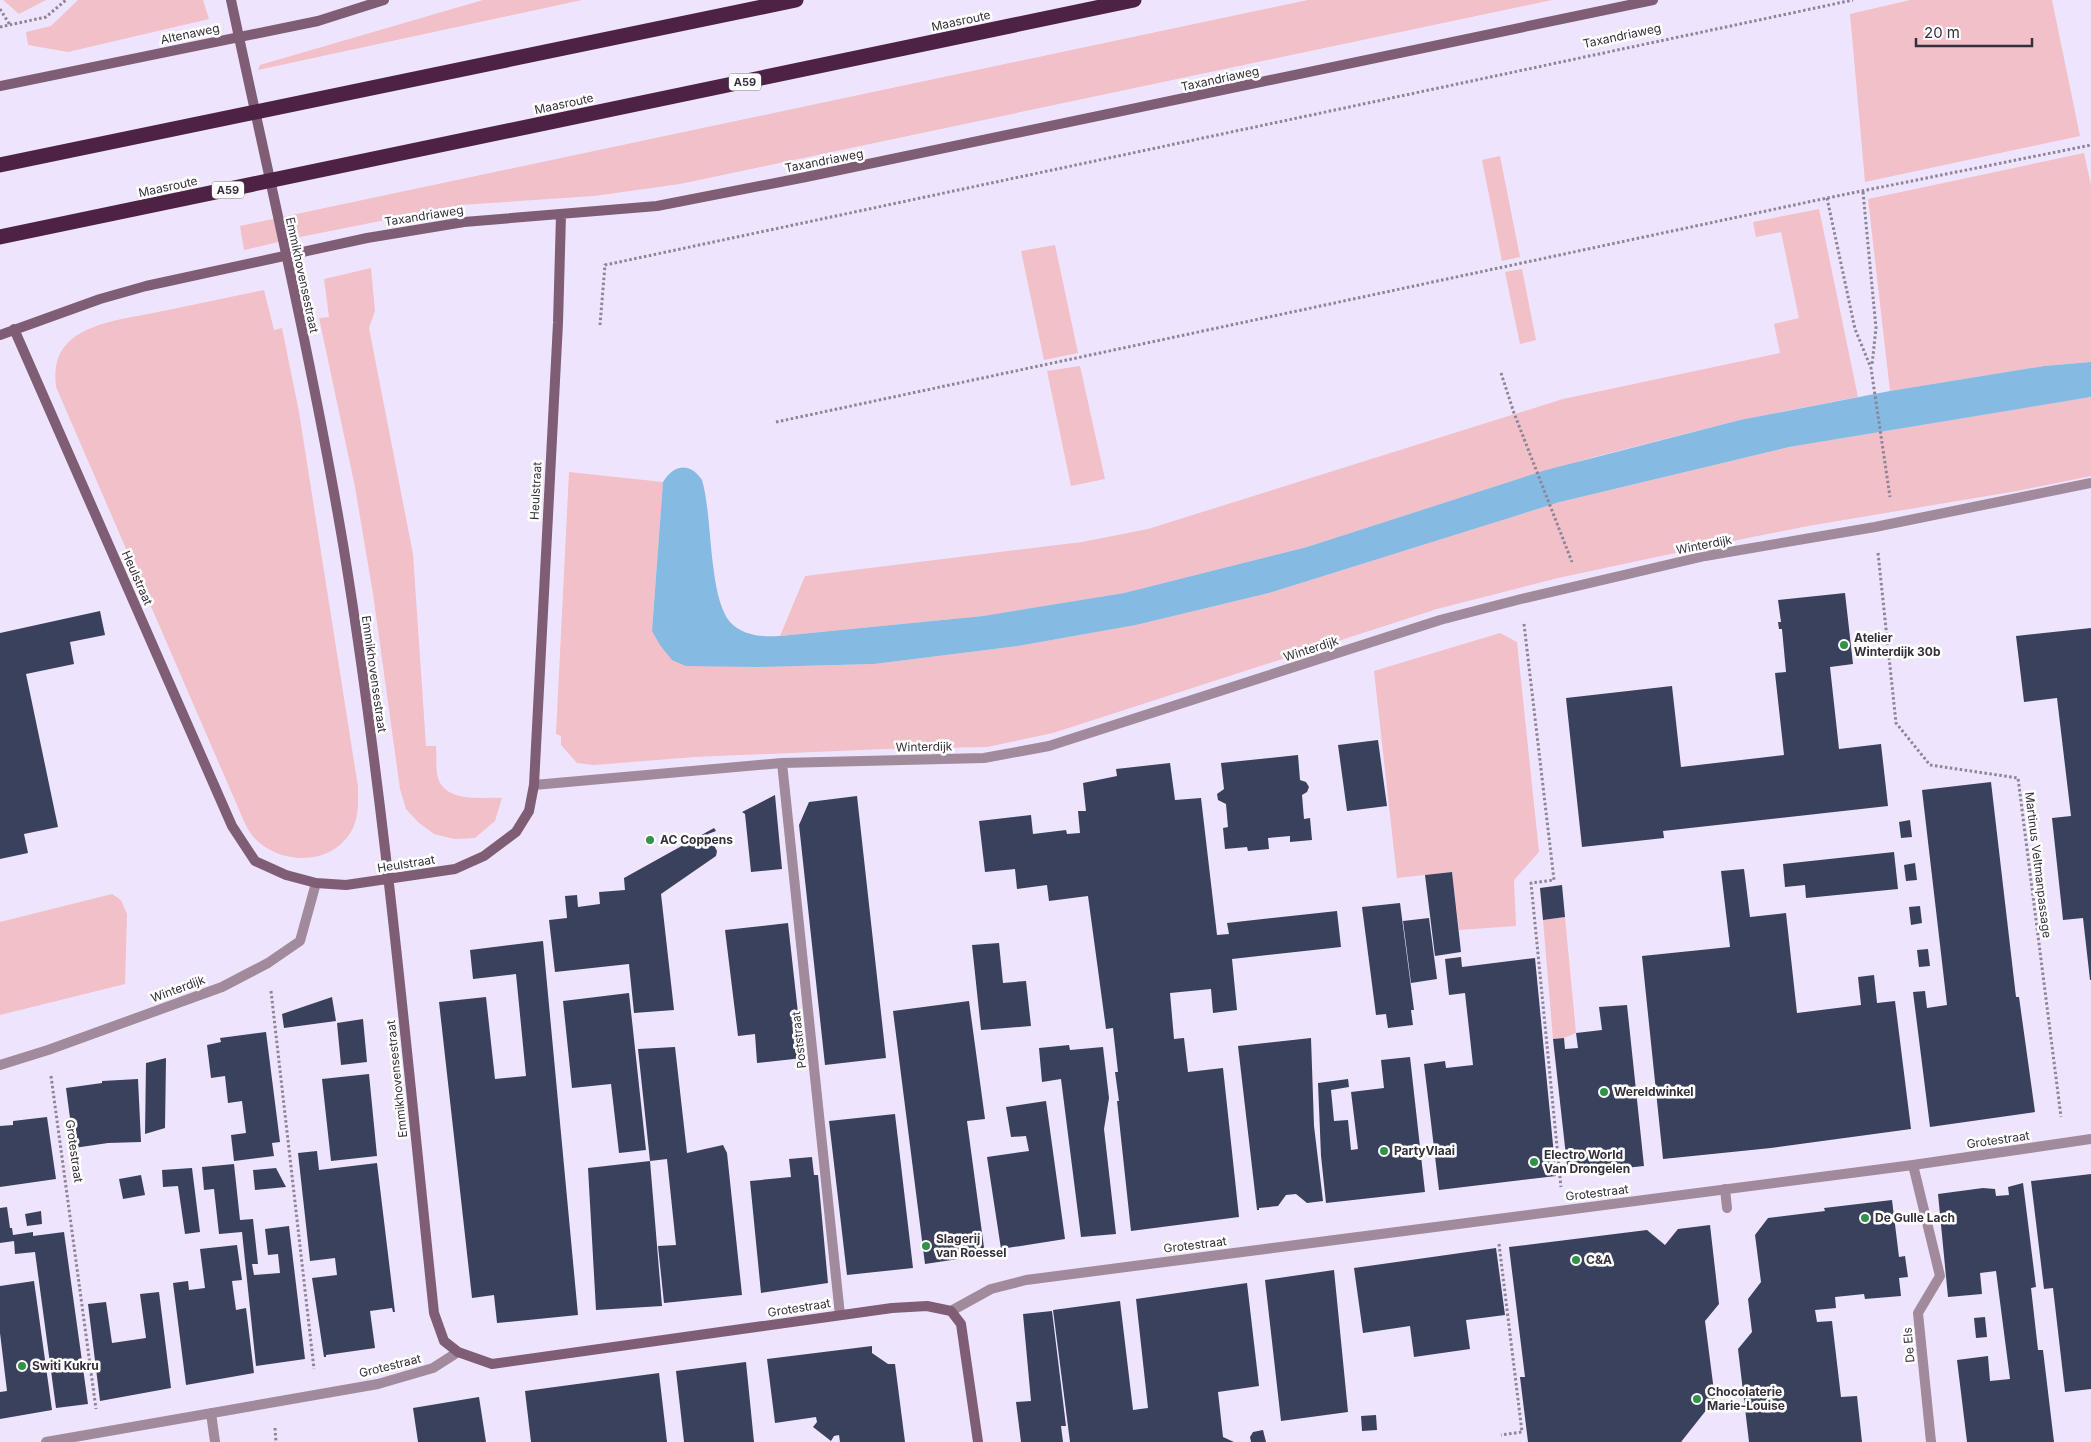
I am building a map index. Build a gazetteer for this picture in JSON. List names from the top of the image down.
{
  "streets": {
    "highway": ["Maasroute", "A59"],
    "street": [
      "Altenaweg",
      "Taxandriaweg",
      "Emmikhovensestraat",
      "Heulstraat",
      "Winterdijk",
      "Poststraat",
      "Grotestraat",
      "De Els"
    ],
    "path": ["Martinus Veltmanpassage"]
  },
  "crossings": [
    ["Taxandriaweg", "Heulstraat"],
    ["Emmikhovensestraat", "Heulstraat"],
    ["Emmikhovensestraat", "Grotestraat"],
    ["Heulstraat", "Winterdijk"],
    ["Winterdijk", "Martinus Veltmanpassage"],
    ["Winterdijk", "Poststraat"],
    ["Winterdijk", "Grotestraat"],
    ["Martinus Veltmanpassage", "Grotestraat"],
    ["Poststraat", "Grotestraat"],
    ["Grotestraat", "De Els"]
  ],
  "places": [
    "Atelier Winterdijk 30b",
    "AC Coppens",
    "Wereldwinkel",
    "PartyVlaai",
    "Electro World Van Drongelen",
    "De Gulle Lach",
    "Slagerij van Roessel",
    "C&A",
    "Switi Kukru",
    "Chocolaterie Marie-Louise"
  ],
  "scale_bar": "20 m"
}
